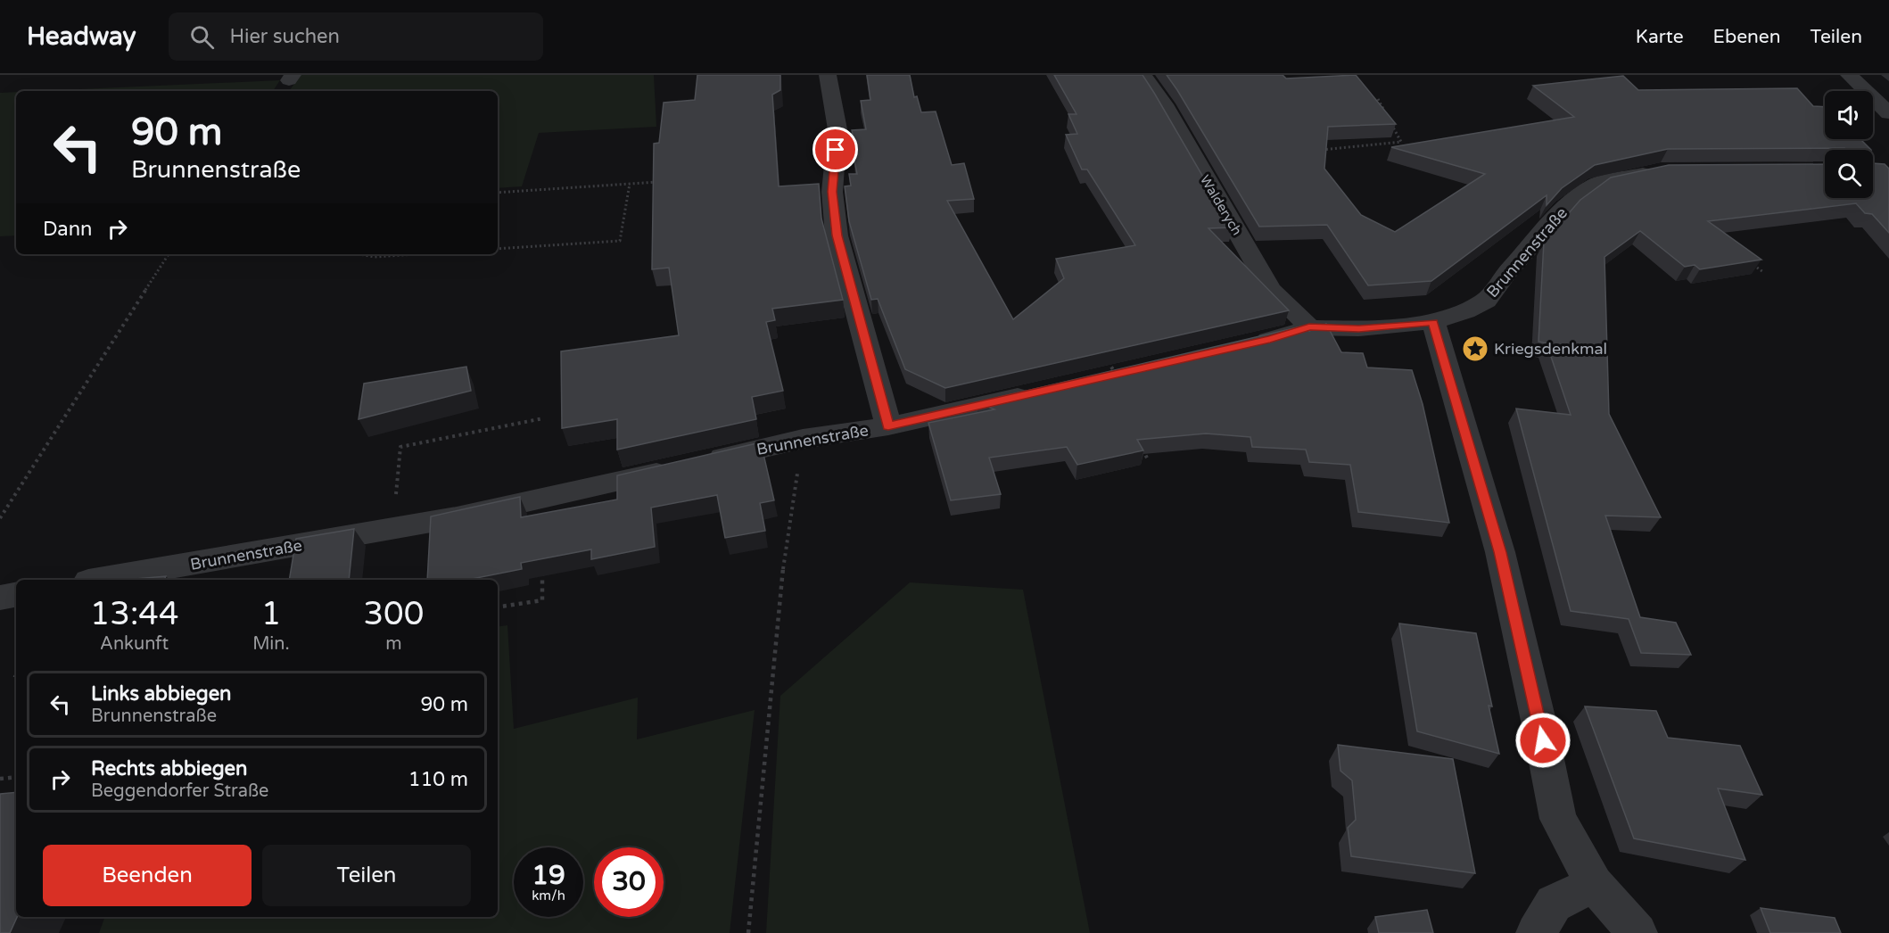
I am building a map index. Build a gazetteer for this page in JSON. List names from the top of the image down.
{
  "streets": {
    "street": ["Walderych", "Brunnenstraße"]
  },
  "crossings": [
    ["Walderych", "Brunnenstraße"]
  ],
  "places": {
    "place": ["Kriegsdenkmal"]
  },
  "page": {
    "header": "Headway",
    "search": "Hier suchen",
    "nav": ["Karte", "Ebenen", "Teilen"],
    "turn": ["90 m", "Brunnenstraße"],
    "then": "Dann",
    "eta": [
      "13:44",
      "Ankunft",
      "1",
      "Min.",
      "300",
      "m"
    ],
    "list": [
      {
        "name": "Links abbiegen",
        "note": "Brunnenstraße",
        "value": "90 m"
      },
      {
        "name": "Rechts abbiegen",
        "note": "Beggendorfer Straße",
        "value": "110 m"
      }
    ],
    "buttons": ["Beenden", "Teilen"],
    "speed": "19 km/h",
    "limit": "30"
  }
}
